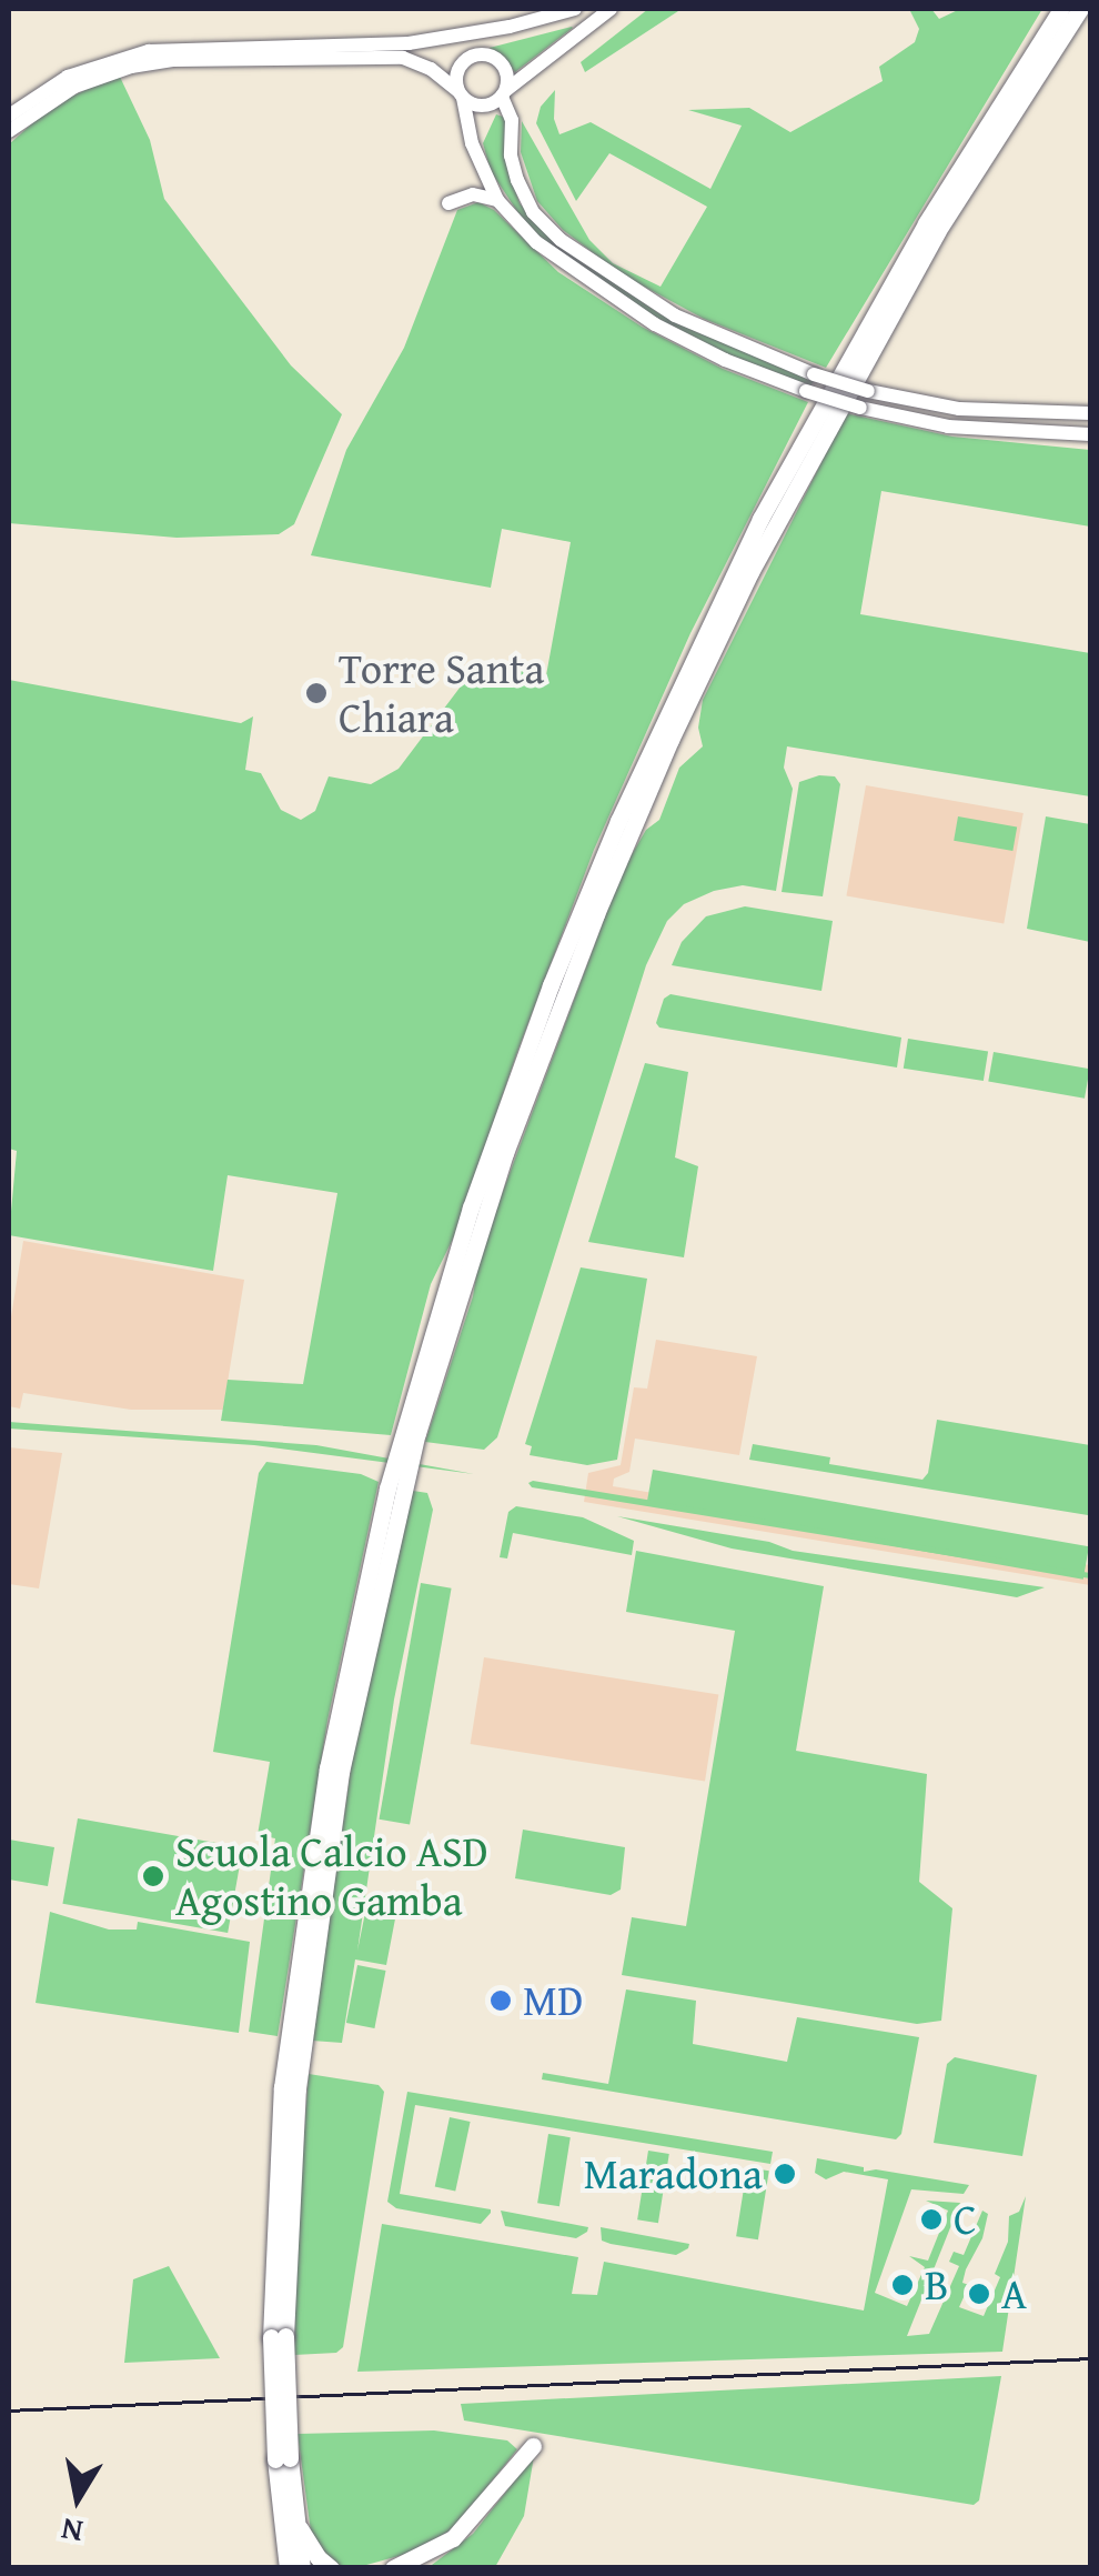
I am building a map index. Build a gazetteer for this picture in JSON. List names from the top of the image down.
{
  "places": [
    "Torre Santa Chiara",
    "Scuola Calcio ASD Agostino Gamba",
    "MD",
    "Maradona",
    "C",
    "B",
    "A"
  ],
  "north": "bottom"
}
